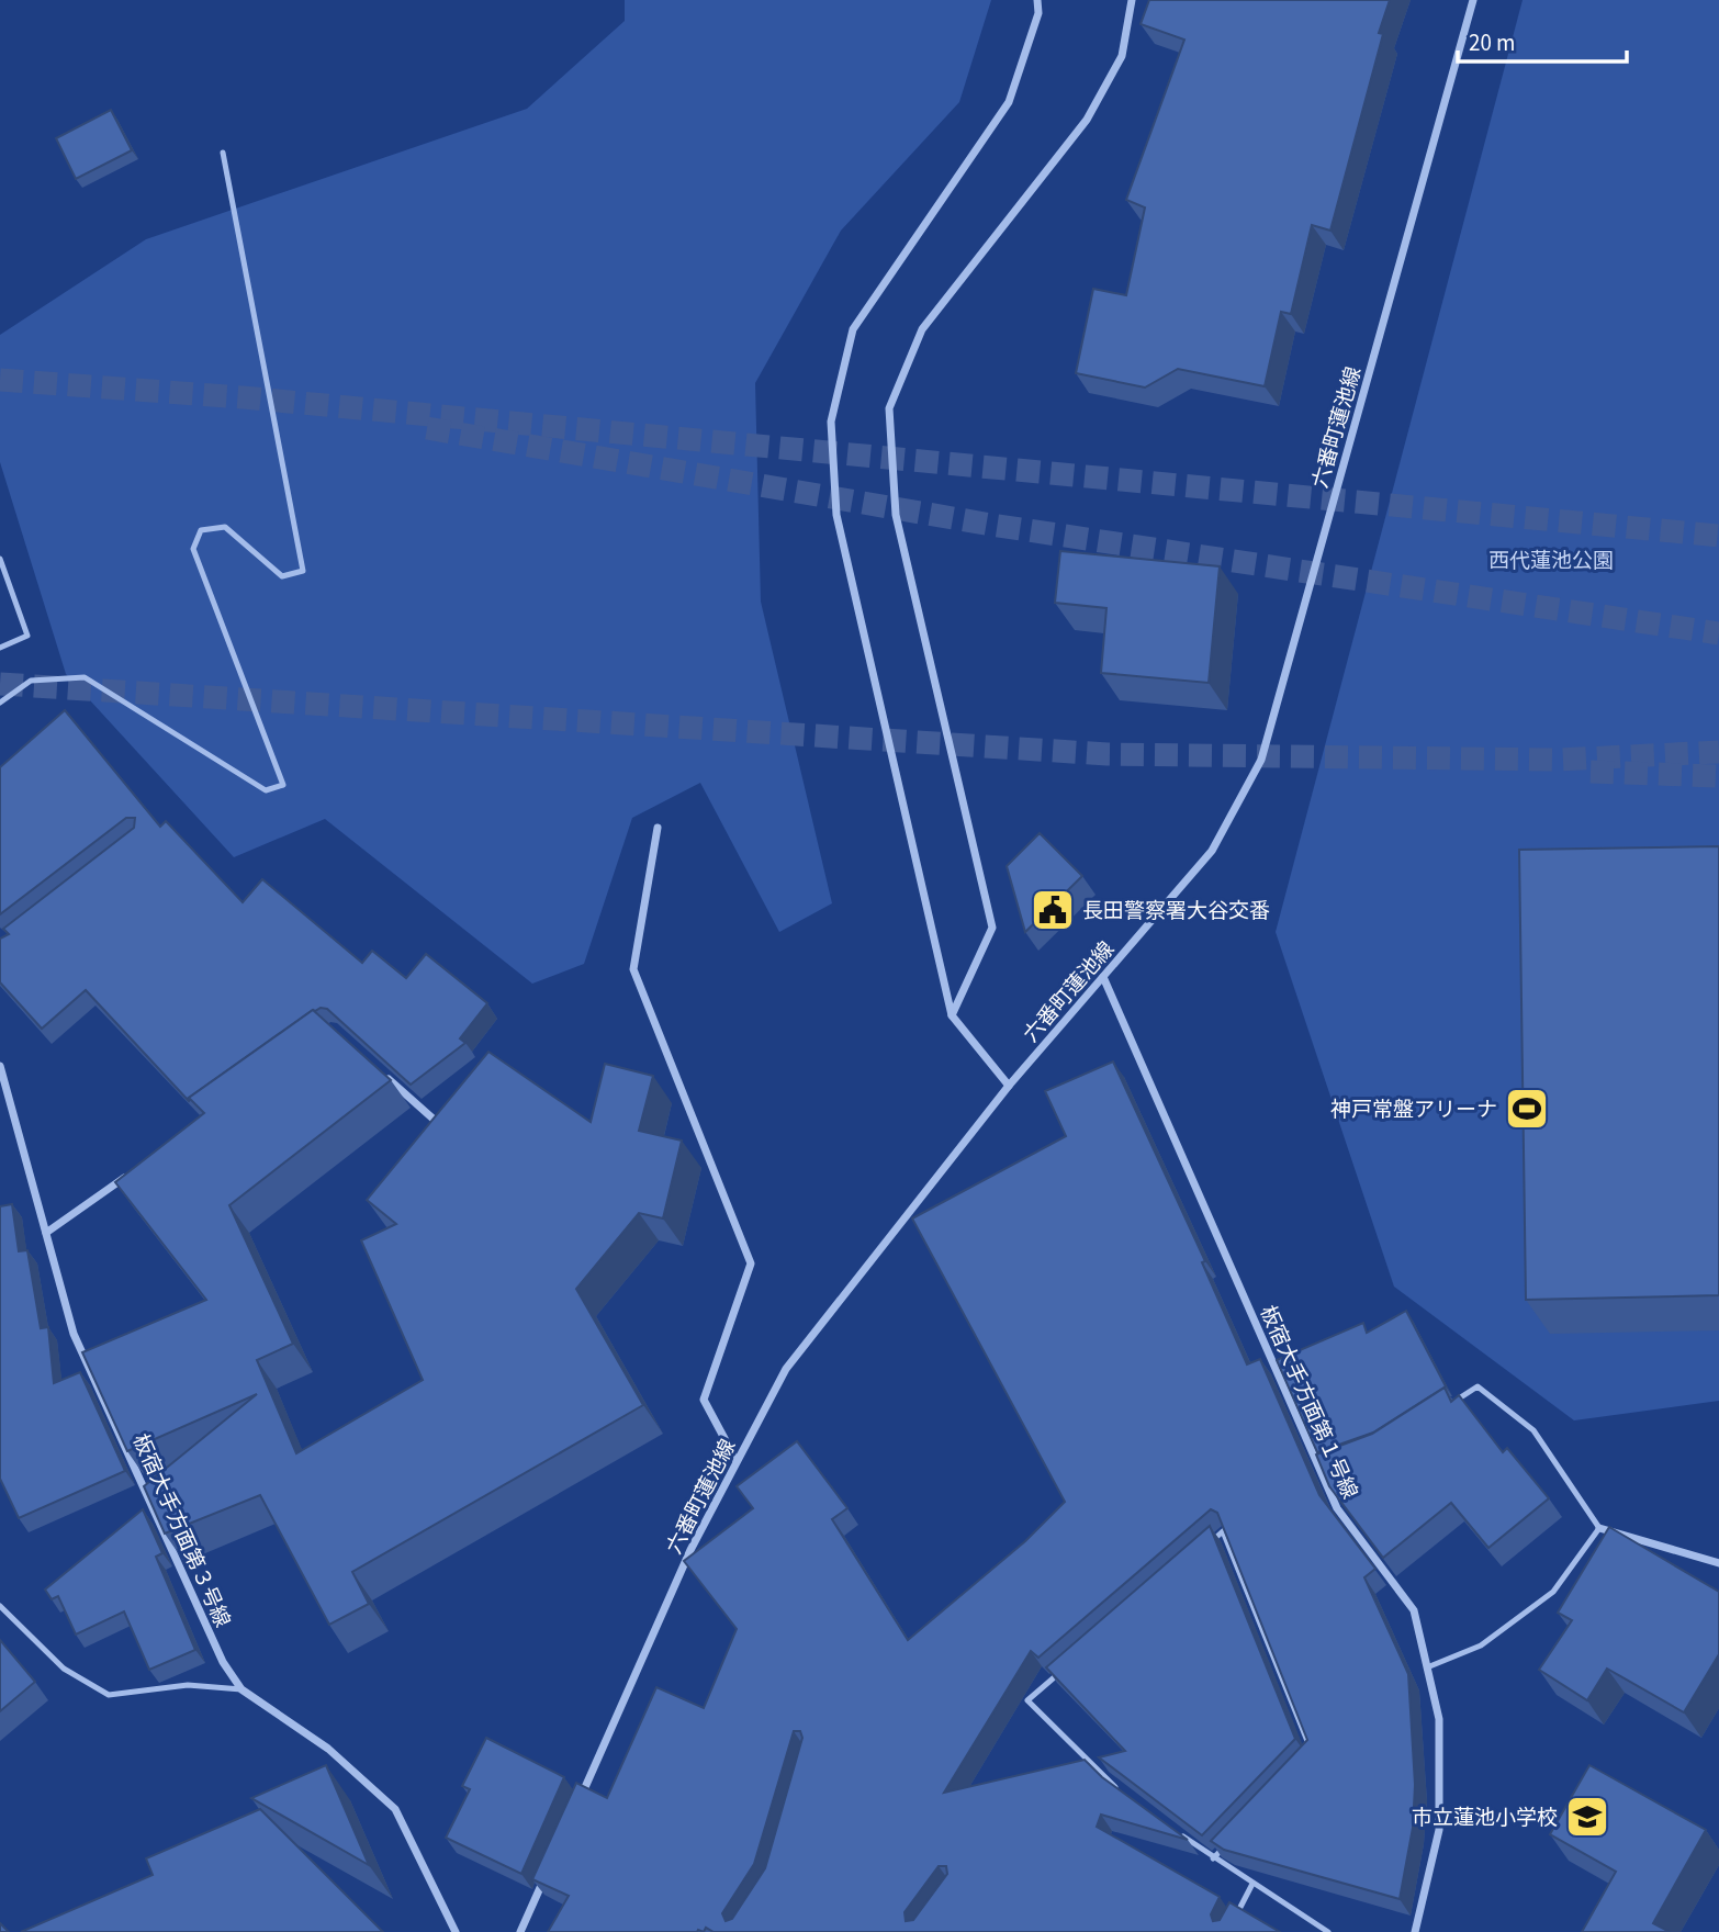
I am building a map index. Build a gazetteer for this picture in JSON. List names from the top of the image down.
{
  "streets": {
    "street": ["六番町蓮池線", "板宿大手方面第１号線", "板宿大手方面第３号線"]
  },
  "crossings": [
    ["六番町蓮池線", "板宿大手方面第１号線"]
  ],
  "parks": ["西代蓮池公園"],
  "places": {
    "public building": ["長田警察署大谷交番"],
    "sports": ["神戸常盤アリーナ"],
    "school or university": ["市立蓮池小学校"]
  },
  "scale_bar": "20 m"
}
